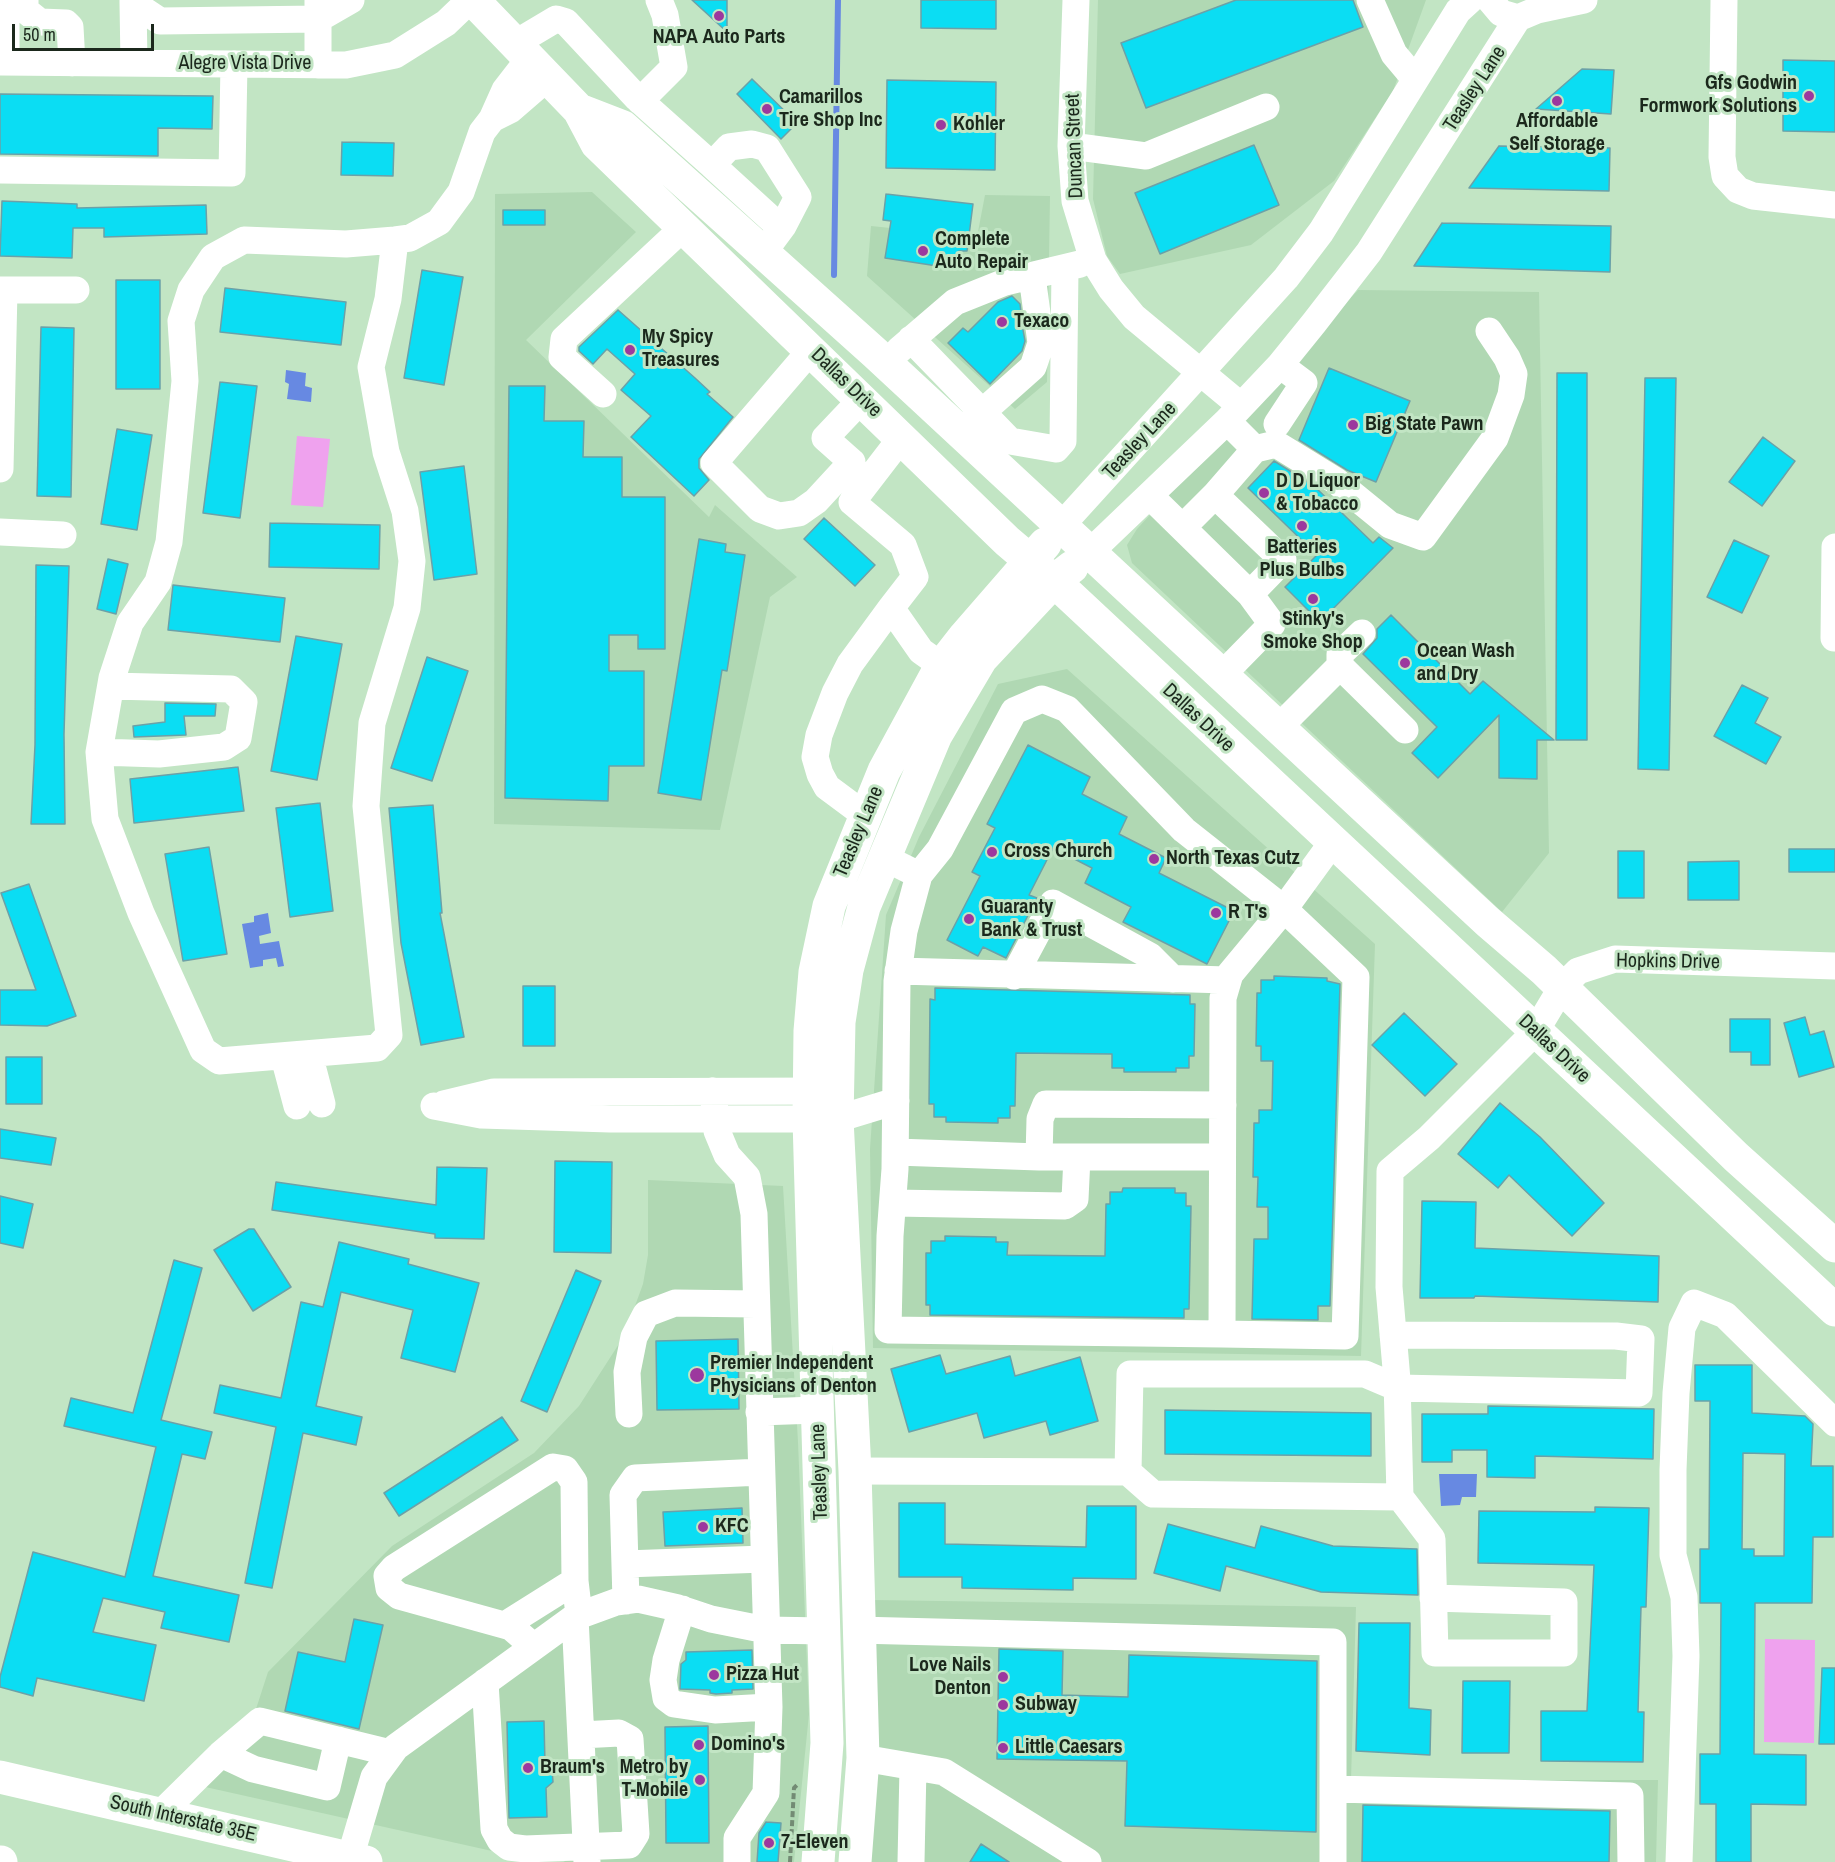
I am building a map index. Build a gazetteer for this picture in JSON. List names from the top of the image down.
{
  "streets": {
    "main road": ["Teasley Lane", "Dallas Drive", "South Interstate 35E"],
    "street": ["Alegre Vista Drive", "Duncan Street", "Hopkins Drive"]
  },
  "crossings": [
    ["Alegre Vista Drive", "Dallas Drive"],
    ["Teasley Lane", "Duncan Street"],
    ["Teasley Lane", "Dallas Drive"],
    ["Dallas Drive", "Hopkins Drive"]
  ],
  "places": [
    "NAPA Auto Parts",
    "Gfs Godwin Formwork Solutions",
    "Affordable Self Storage",
    "Camarillos Tire Shop Inc",
    "Kohler",
    "Complete Auto Repair",
    "Texaco",
    "My Spicy Treasures",
    "Big State Pawn",
    "D D Liquor & Tobacco",
    "Batteries Plus Bulbs",
    "Stinky's Smoke Shop",
    "Ocean Wash and Dry",
    "Cross Church",
    "North Texas Cutz",
    "R T's",
    "Guaranty Bank & Trust",
    "Premier Independent Physicians of Denton",
    "KFC",
    "Pizza Hut",
    "Love Nails Denton",
    "Subway",
    "Domino's",
    "Little Caesars",
    "Braum's",
    "Metro by T-Mobile",
    "7-Eleven"
  ],
  "scale_bar": "50 m"
}
